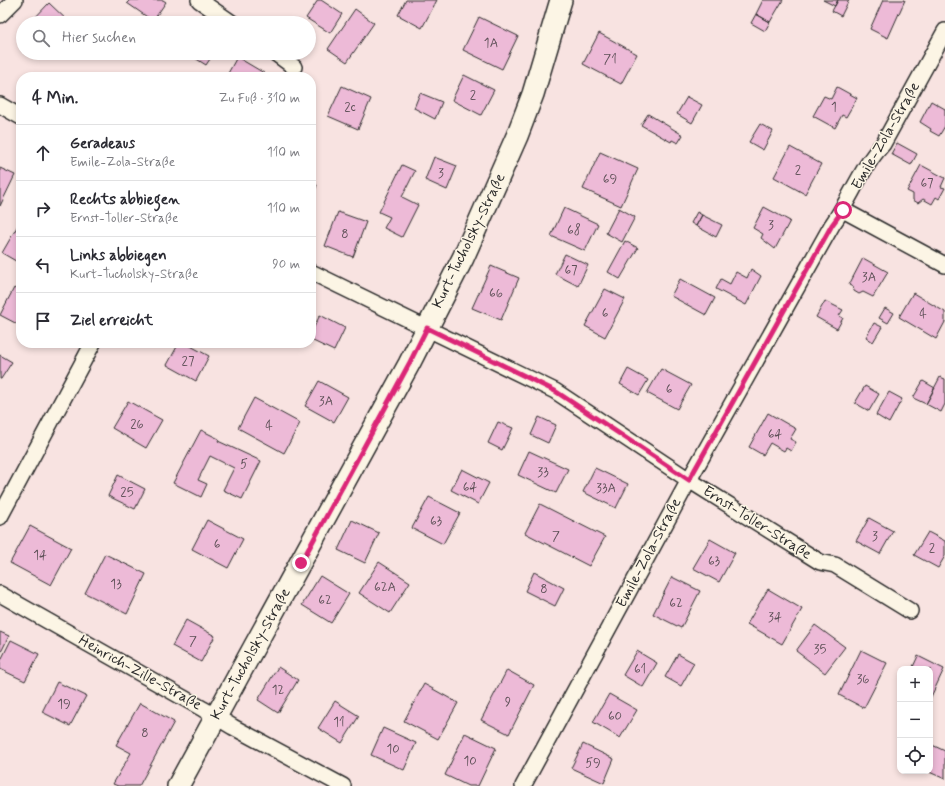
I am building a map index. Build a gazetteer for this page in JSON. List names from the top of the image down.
{
  "streets": {
    "main road": ["Kurt-Tucholsky-Straße"],
    "street": ["Emile-Zola-Straße", "Ernst-Toller-Straße", "Heinrich-Zille-Straße"]
  },
  "crossings": [
    ["Emile-Zola-Straße", "Ernst-Toller-Straße"],
    ["Kurt-Tucholsky-Straße", "Ernst-Toller-Straße"],
    ["Kurt-Tucholsky-Straße", "Heinrich-Zille-Straße"]
  ],
  "house_numbers": [
    "1A",
    "71",
    "2",
    "2c",
    "1",
    "2",
    "3",
    "69",
    "67",
    "3",
    "68",
    "8",
    "67",
    "3A",
    "66",
    "6",
    "4",
    "27",
    "6",
    "3A",
    "26",
    "4",
    "64",
    "5",
    "33",
    "64",
    "33A",
    "25",
    "63",
    "7",
    "3",
    "6",
    "2",
    "14",
    "63",
    "13",
    "62A",
    "8",
    "62",
    "62",
    "34",
    "7",
    "35",
    "61",
    "36",
    "12",
    "9",
    "19",
    "60",
    "11",
    "8",
    "10",
    "10",
    "59"
  ],
  "page": {
    "search": "Hier suchen",
    "heading": ["4 Min.", "Zu Fuß · 310 m"],
    "list": [
      ["Geradeaus", "Emile-Zola-Straße", "110 m"],
      ["Rechts abbiegen", "Ernst-Toller-Straße", "110 m"],
      ["Links abbiegen", "Kurt-Tucholsky-Straße", "90 m"],
      "Ziel erreicht"
    ],
    "map_buttons": ["+", "−"]
  }
}
